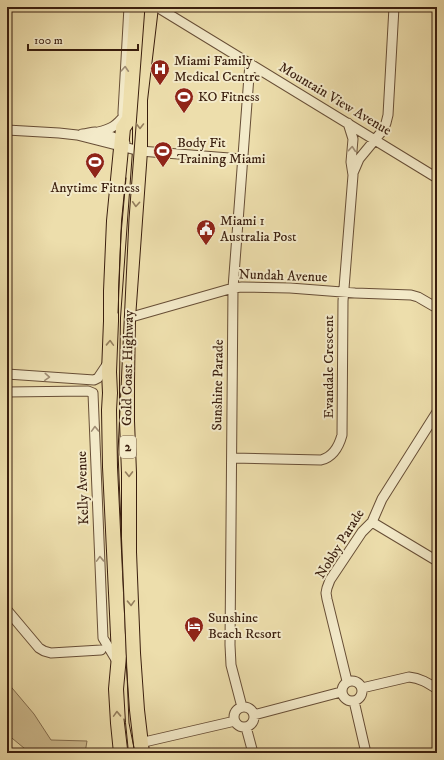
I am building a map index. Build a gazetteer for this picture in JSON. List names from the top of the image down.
{
  "streets": {
    "highway": ["Gold Coast Highway", "2"],
    "street": [
      "Mountain View Avenue",
      "Nundah Avenue",
      "Evandale Crescent",
      "Sunshine Parade",
      "Kelly Avenue",
      "Nobby Parade"
    ]
  },
  "crossings": [
    ["Mountain View Avenue", "Evandale Crescent"],
    ["Mountain View Avenue", "Sunshine Parade"],
    ["Nundah Avenue", "Evandale Crescent"],
    ["Nundah Avenue", "Gold Coast Highway"],
    ["Nundah Avenue", "Sunshine Parade"],
    ["Evandale Crescent", "Sunshine Parade"],
    ["Gold Coast Highway", "Kelly Avenue"]
  ],
  "one_way": ["Kelly Avenue"],
  "places": {
    "hospital": ["Miami Family Medical Centre"],
    "sports": ["KO Fitness", "Body Fit Training Miami", "Anytime Fitness"],
    "public building": ["Miami 1 Australia Post"],
    "hotel": ["Sunshine Beach Resort"]
  },
  "scale_bar": "100 m"
}
